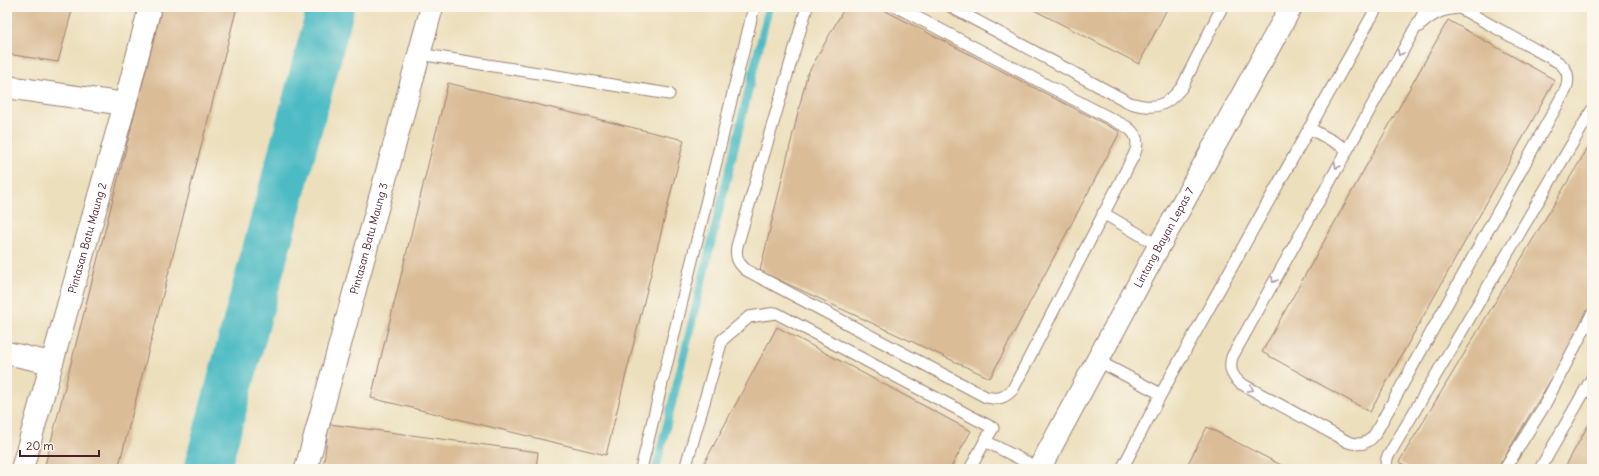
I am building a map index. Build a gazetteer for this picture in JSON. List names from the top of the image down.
{
  "streets": {
    "street": ["Lintang Bayan Lepas 7", "Pintasan Batu Maung 2", "Pintasan Batu Maung 3"]
  },
  "scale_bar": "20 m"
}
